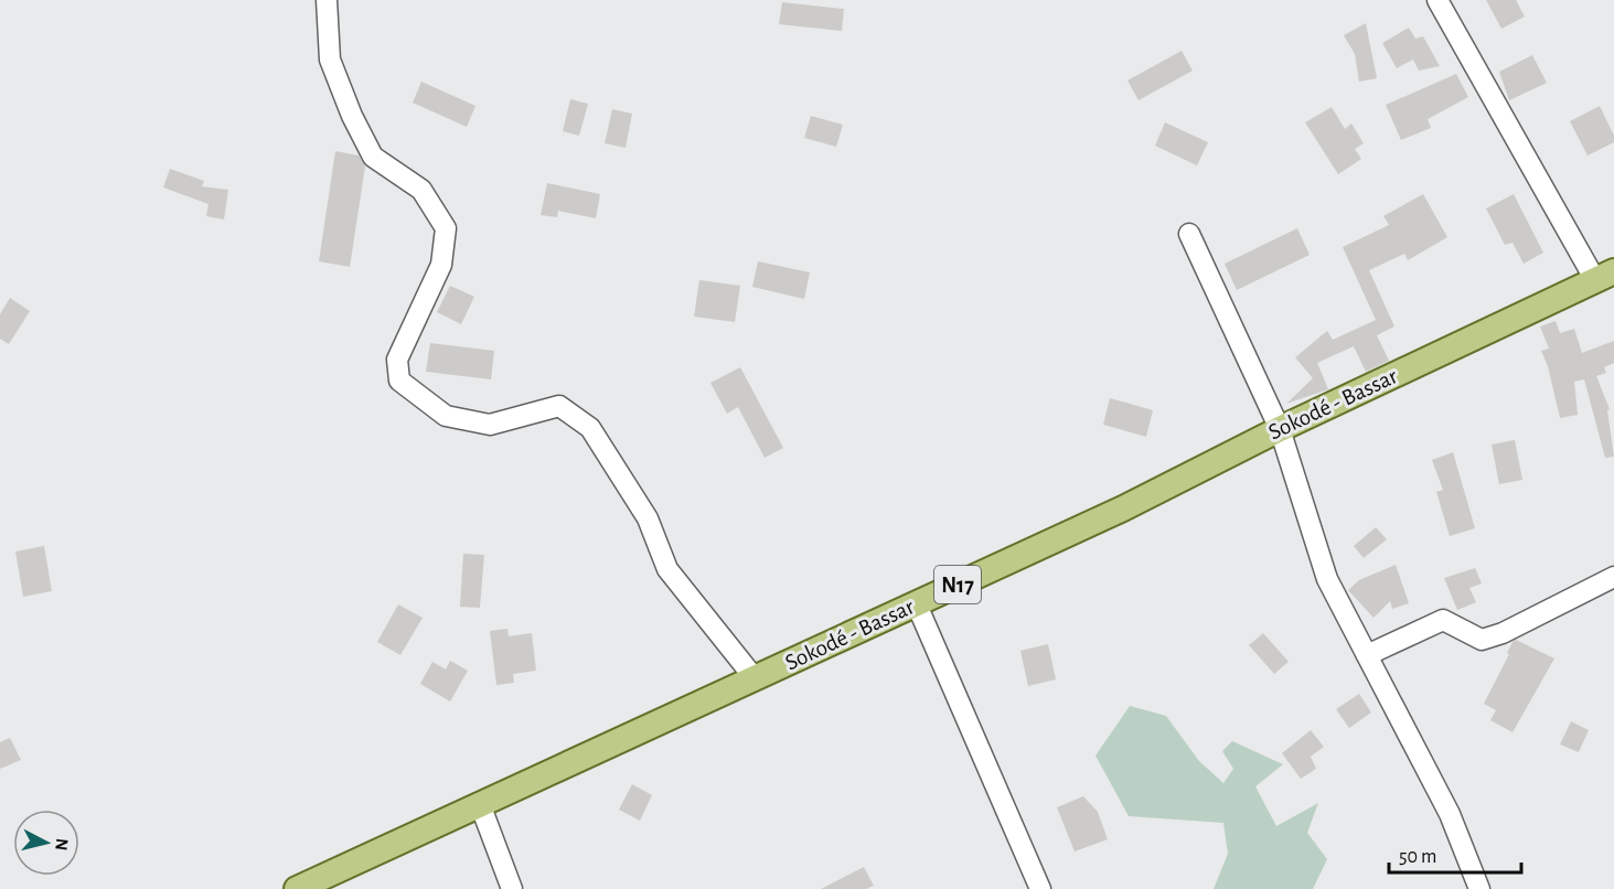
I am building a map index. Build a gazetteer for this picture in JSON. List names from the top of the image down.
{
  "streets": {
    "main road": ["Sokodé - Bassar", "N17"]
  },
  "scale_bar": "50 m",
  "north": "right"
}
